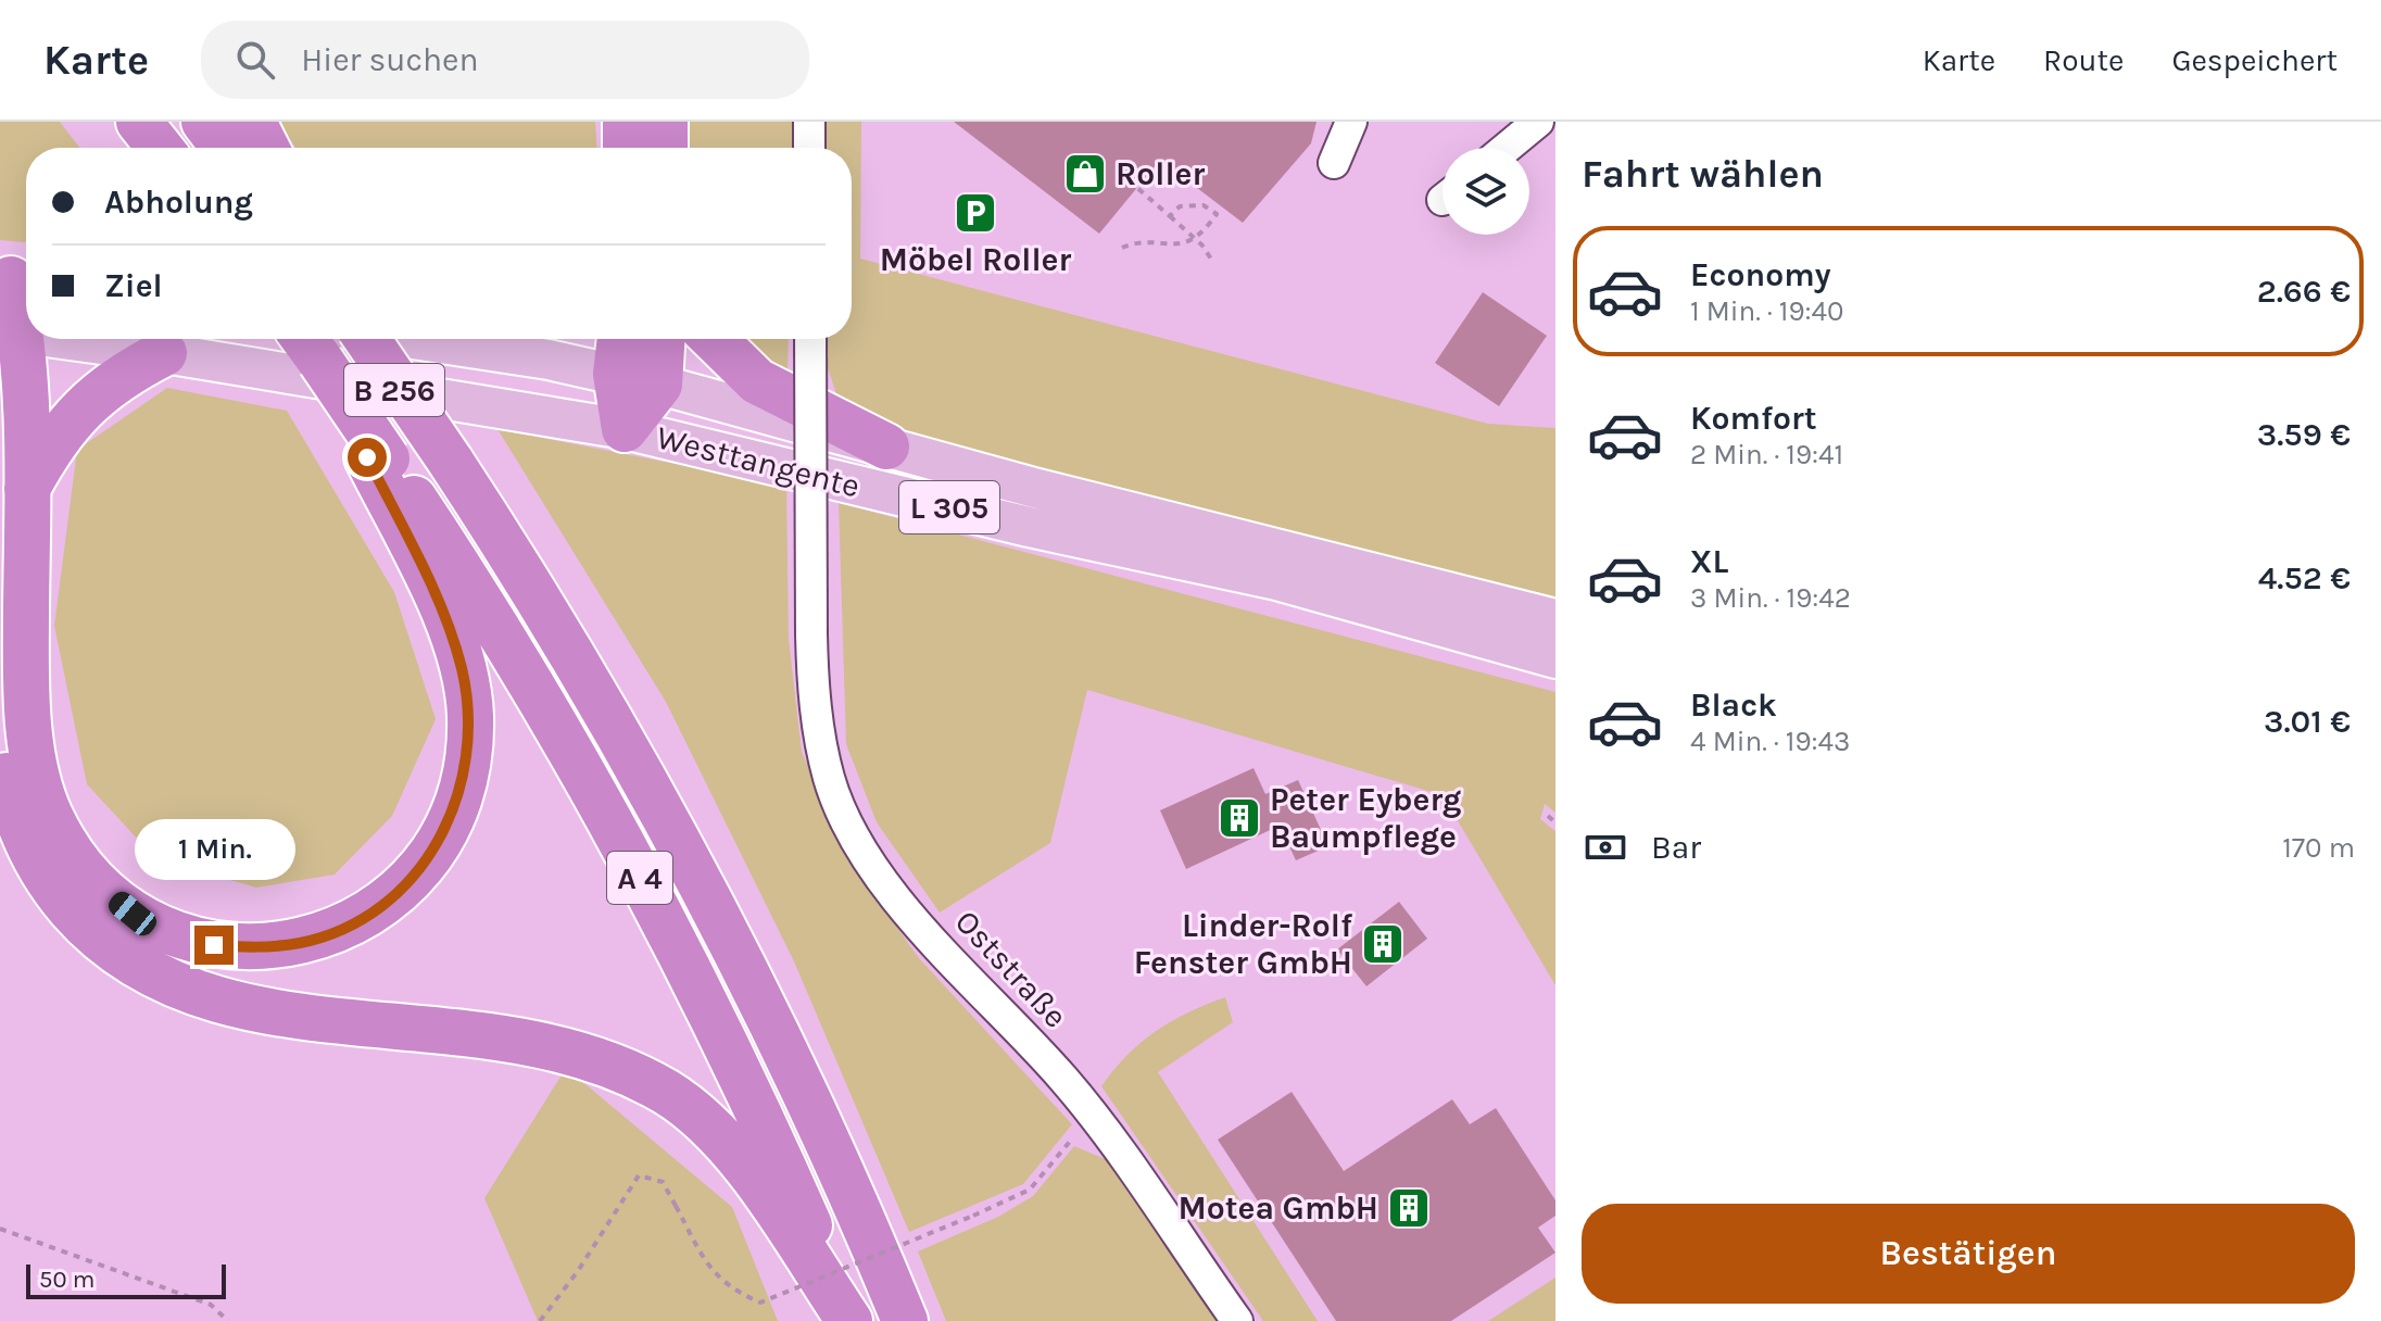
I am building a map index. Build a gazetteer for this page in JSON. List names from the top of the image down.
{
  "streets": {
    "highway": ["A 4"],
    "main road": ["B 256", "Westtangente", "L 305"],
    "street": ["Oststraße"]
  },
  "crossings": [
    ["Westtangente", "A 4"]
  ],
  "places": {
    "shop": ["Roller"],
    "parking": ["Möbel Roller"],
    "building": ["Peter Eyberg Baumpflege", "Linder-Rolf Fenster GmbH", "Motea GmbH"]
  },
  "scale_bar": "50 m",
  "page": {
    "header": "Karte",
    "search": "Hier suchen",
    "nav": ["Karte", "Route", "Gespeichert"],
    "heading": "Fahrt wählen",
    "banner": ["Abholung", "Ziel"],
    "list": [
      {
        "name": "Economy",
        "note": "1 Min. · 19:40",
        "value": "2.66 €"
      },
      {
        "name": "Komfort",
        "note": "2 Min. · 19:41",
        "value": "3.59 €"
      },
      {
        "name": "XL",
        "note": "3 Min. · 19:42",
        "value": "4.52 €"
      },
      {
        "name": "Black",
        "note": "4 Min. · 19:43",
        "value": "3.01 €"
      }
    ],
    "pay": ["Bar", "170 m"],
    "bubble": "1 Min.",
    "buttons": "Bestätigen",
    "scale": "50 m"
  }
}
